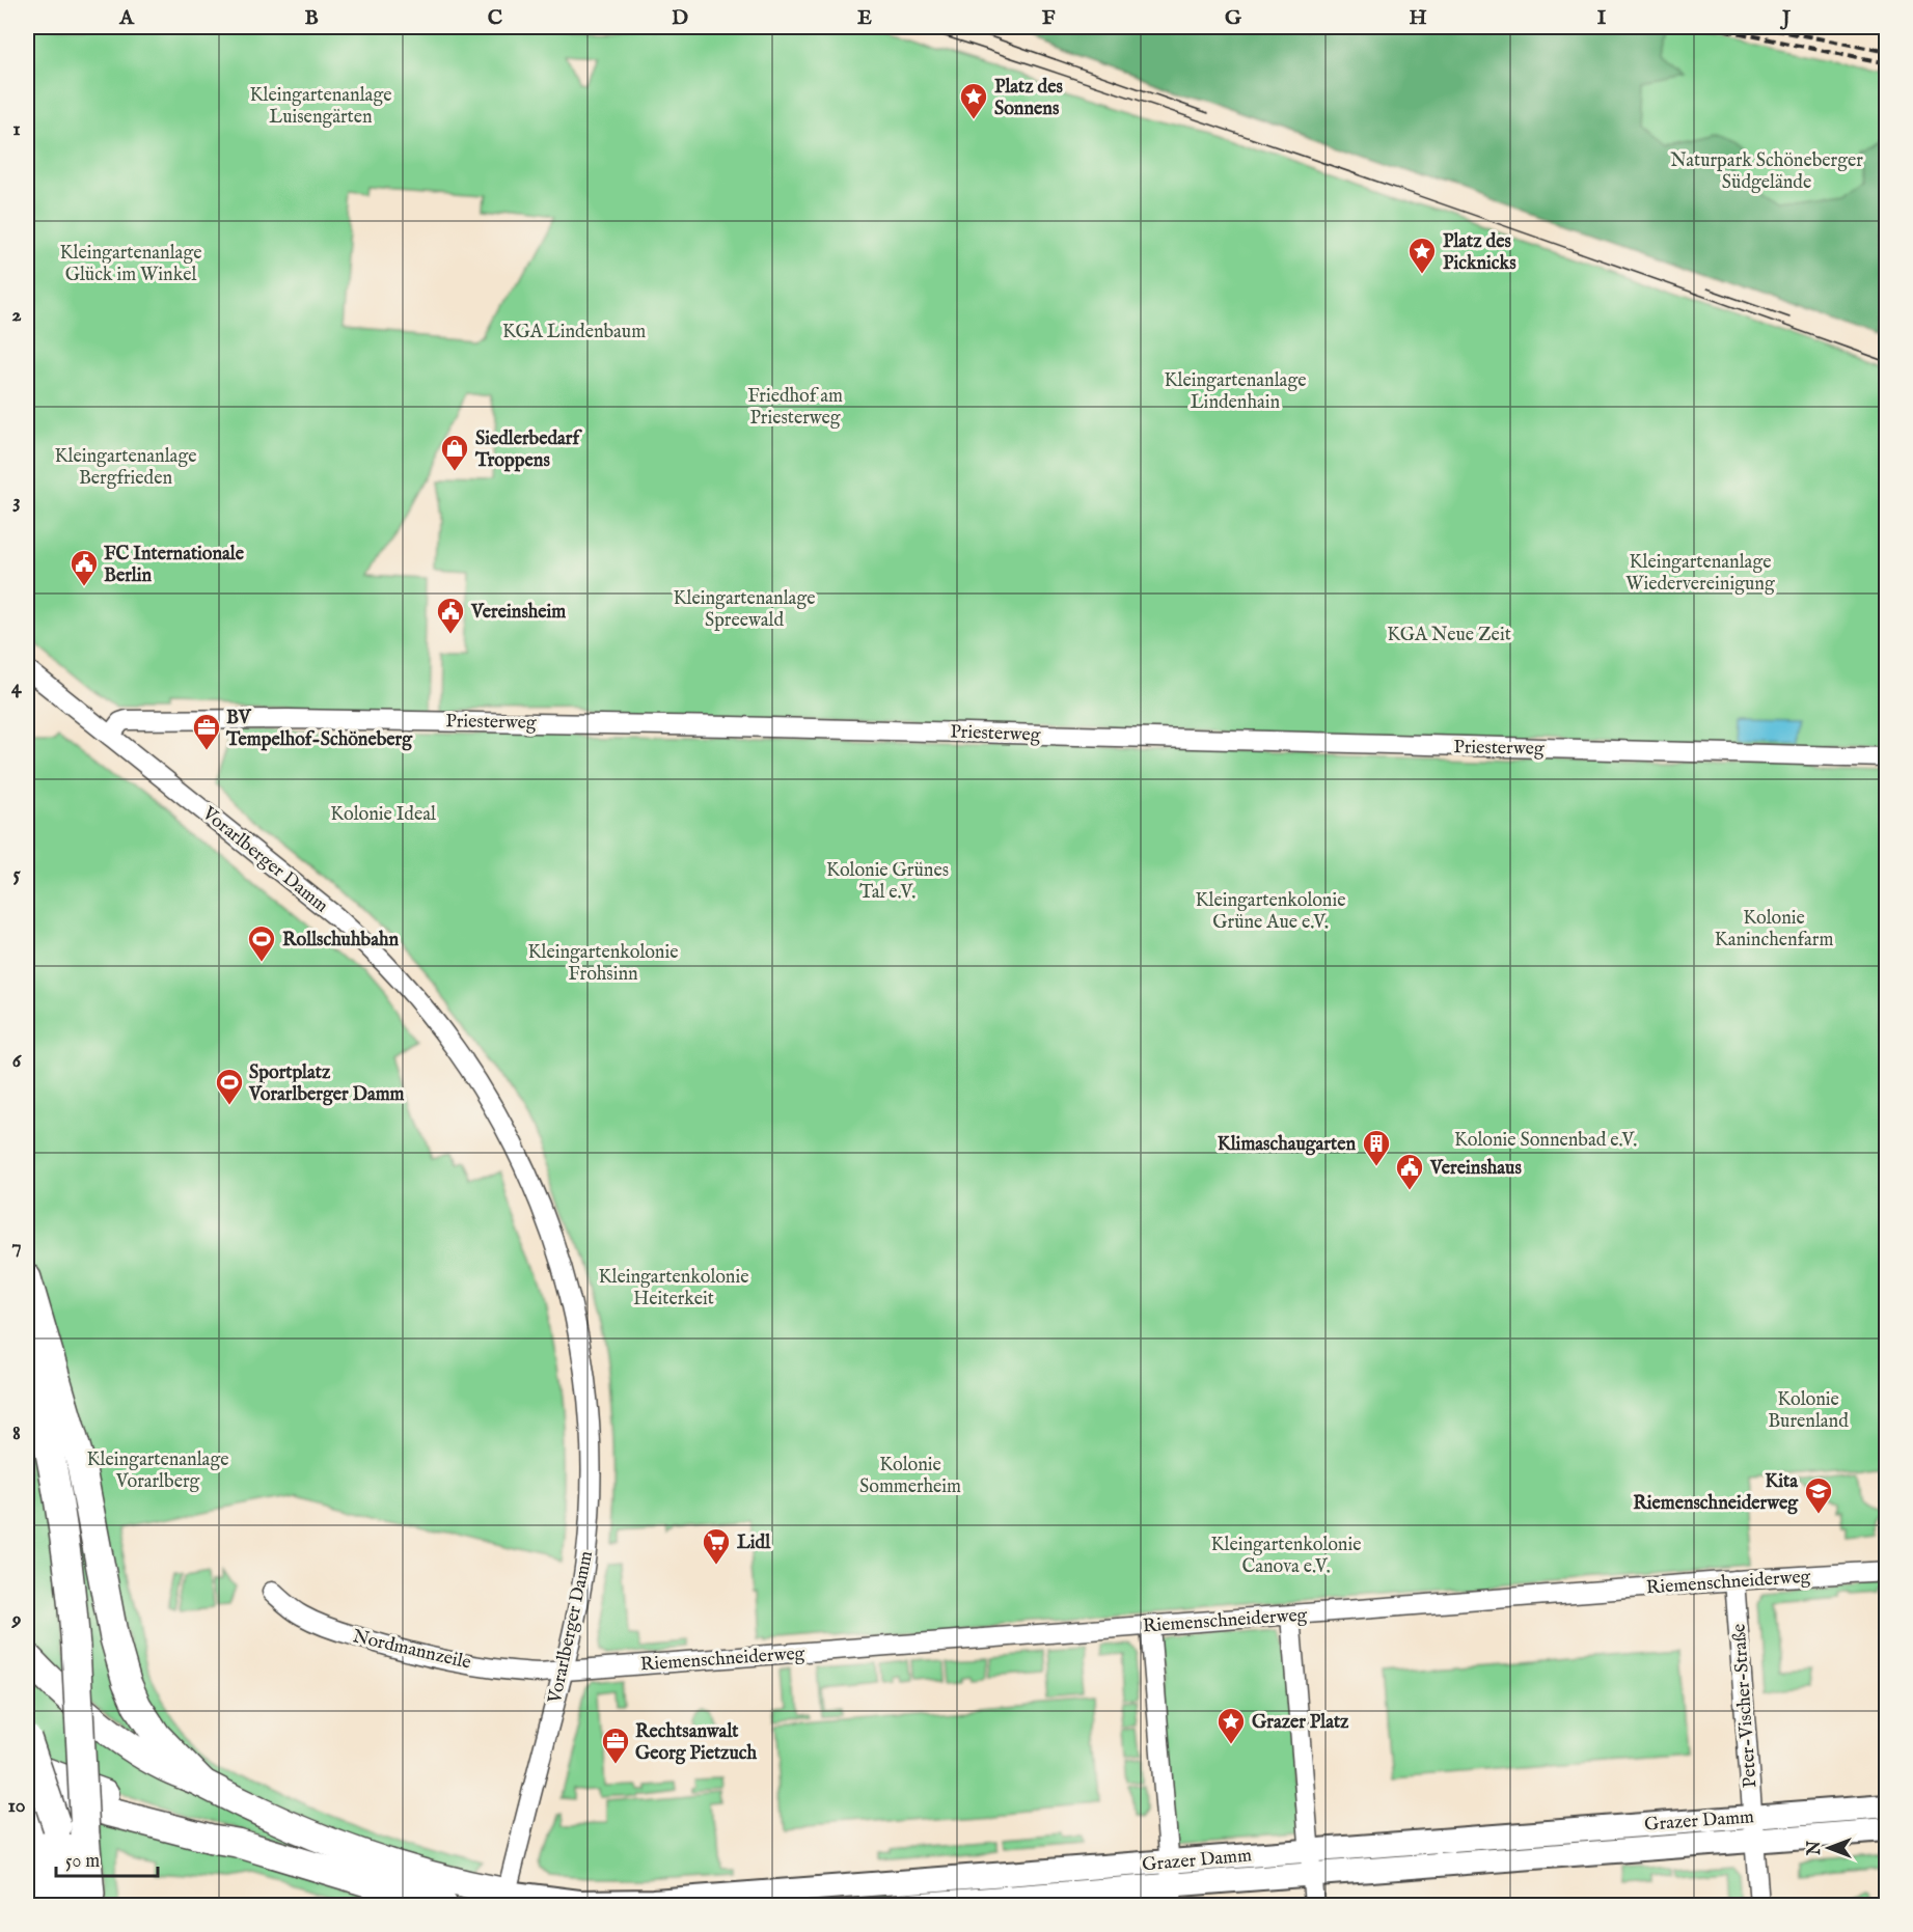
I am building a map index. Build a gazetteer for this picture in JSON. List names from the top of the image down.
{
  "streets": {
    "main road": ["Grazer Damm"],
    "street": [
      "Priesterweg",
      "Vorarlberger Damm",
      "Riemenschneiderweg",
      "Nordmannzeile",
      "Peter-Vischer-Straße"
    ]
  },
  "crossings": [
    ["Priesterweg", "Vorarlberger Damm"],
    ["Vorarlberger Damm", "Riemenschneiderweg"],
    ["Vorarlberger Damm", "Nordmannzeile"],
    ["Vorarlberger Damm", "Grazer Damm"],
    ["Riemenschneiderweg", "Nordmannzeile"],
    ["Riemenschneiderweg", "Peter-Vischer-Straße"],
    ["Peter-Vischer-Straße", "Grazer Damm"]
  ],
  "parks": [
    "Kleingartenanlage Luisengärten",
    "Naturpark Schöneberger Südgelände",
    "Kleingartenanlage Glück im Winkel",
    "KGA Lindenbaum",
    "Kleingartenanlage Lindenhain",
    "Friedhof am Priesterweg",
    "Kleingartenanlage Bergfrieden",
    "Kleingartenanlage Wiedervereinigung",
    "Kleingartenanlage Spreewald",
    "KGA Neue Zeit",
    "Kolonie Ideal",
    "Kolonie Grünes Tal e.V.",
    "Kleingartenkolonie Grüne Aue e.V.",
    "Kolonie Kaninchenfarm",
    "Kleingartenkolonie Frohsinn",
    "Kolonie Sonnenbad e.V.",
    "Kleingartenkolonie Heiterkeit",
    "Kolonie Burenland",
    "Kleingartenanlage Vorarlberg",
    "Kolonie Sommerheim",
    "Kleingartenkolonie Canova e.V."
  ],
  "places": {
    "place": ["Platz des Sonnens", "Platz des Picknicks", "Grazer Platz"],
    "shop": ["Siedlerbedarf Troppens"],
    "public building": ["FC Internationale Berlin", "Vereinsheim", "Vereinshaus"],
    "office": ["BV Tempelhof-Schöneberg", "Rechtsanwalt Georg Pietzuch"],
    "sports": ["Rollschuhbahn", "Sportplatz Vorarlberger Damm"],
    "building": ["Klimaschaugarten"],
    "school or university": ["Kita Riemenschneiderweg"],
    "supermarket": ["Lidl"]
  },
  "scale_bar": "50 m",
  "north": "left",
  "grid": {
    "columns": [
      "A",
      "B",
      "C",
      "D",
      "E",
      "F",
      "G",
      "H",
      "I",
      "J"
    ],
    "rows": [
      "1",
      "2",
      "3",
      "4",
      "5",
      "6",
      "7",
      "8",
      "9",
      "10"
    ]
  }
}
